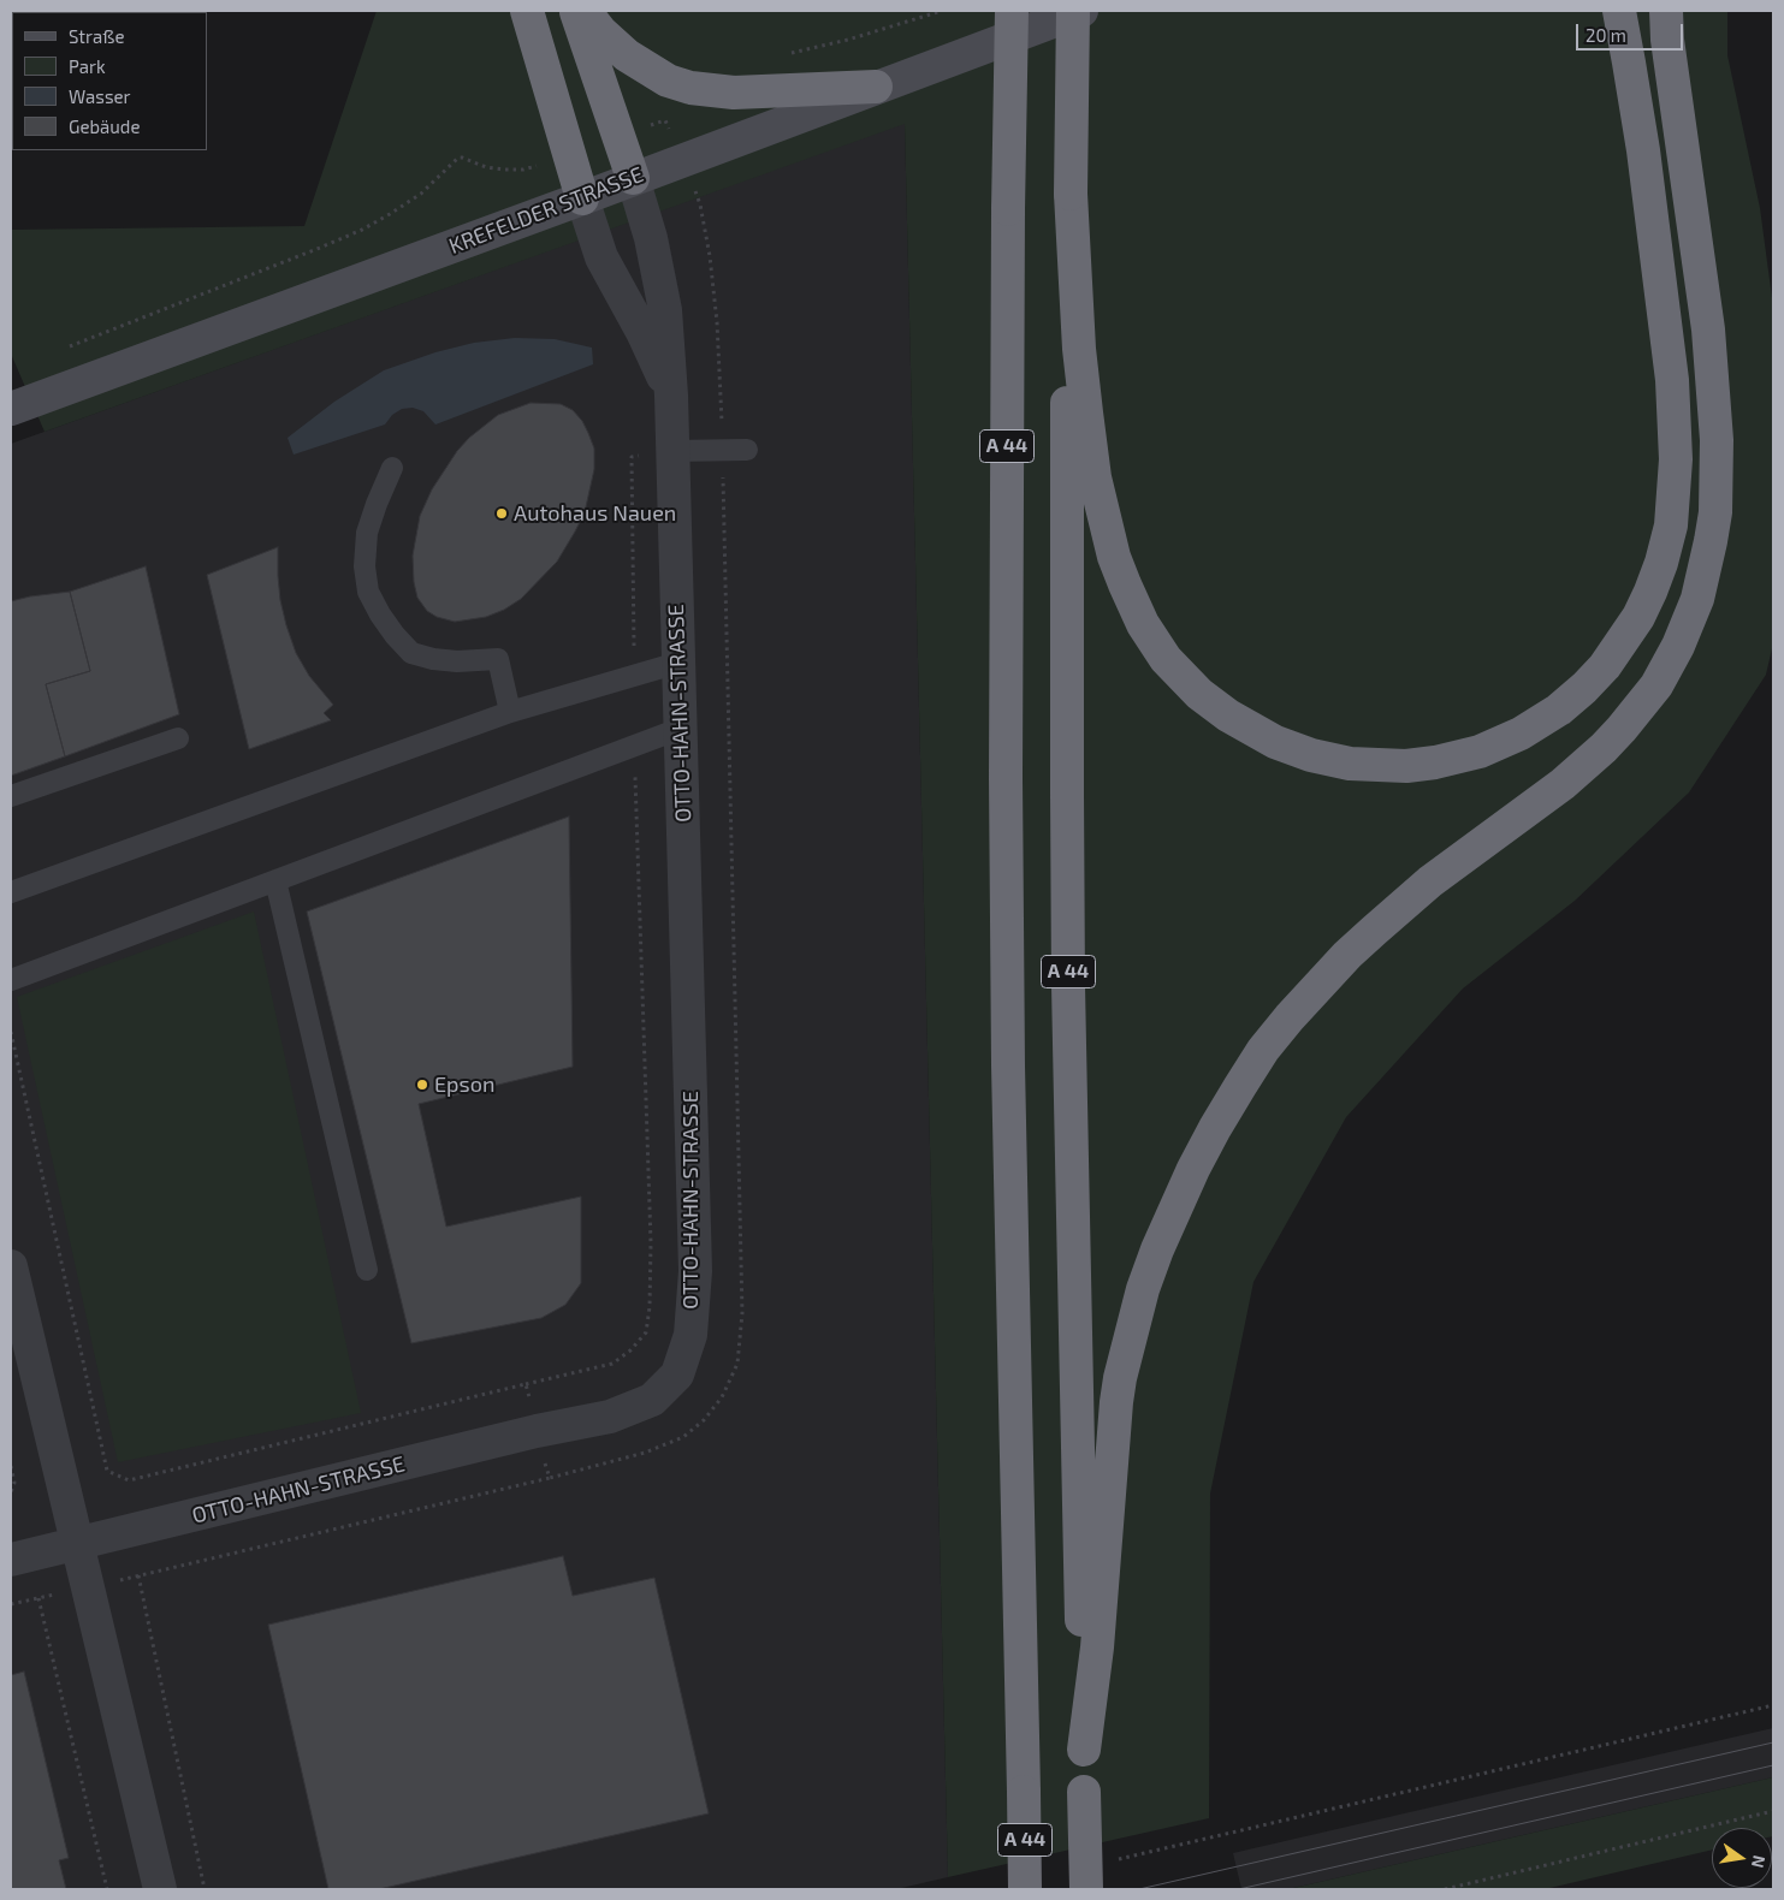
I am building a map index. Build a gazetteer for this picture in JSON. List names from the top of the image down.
{
  "streets": {
    "highway": ["A 44"],
    "main road": ["KREFELDER STRASSE"],
    "street": ["OTTO-HAHN-STRASSE"]
  },
  "crossings": [
    ["KREFELDER STRASSE", "OTTO-HAHN-STRASSE"]
  ],
  "places": ["Autohaus Nauen", "Epson"],
  "legend": [
    "Straße",
    "Park",
    "Wasser",
    "Gebäude"
  ],
  "scale_bar": "20 m",
  "north": "right"
}
